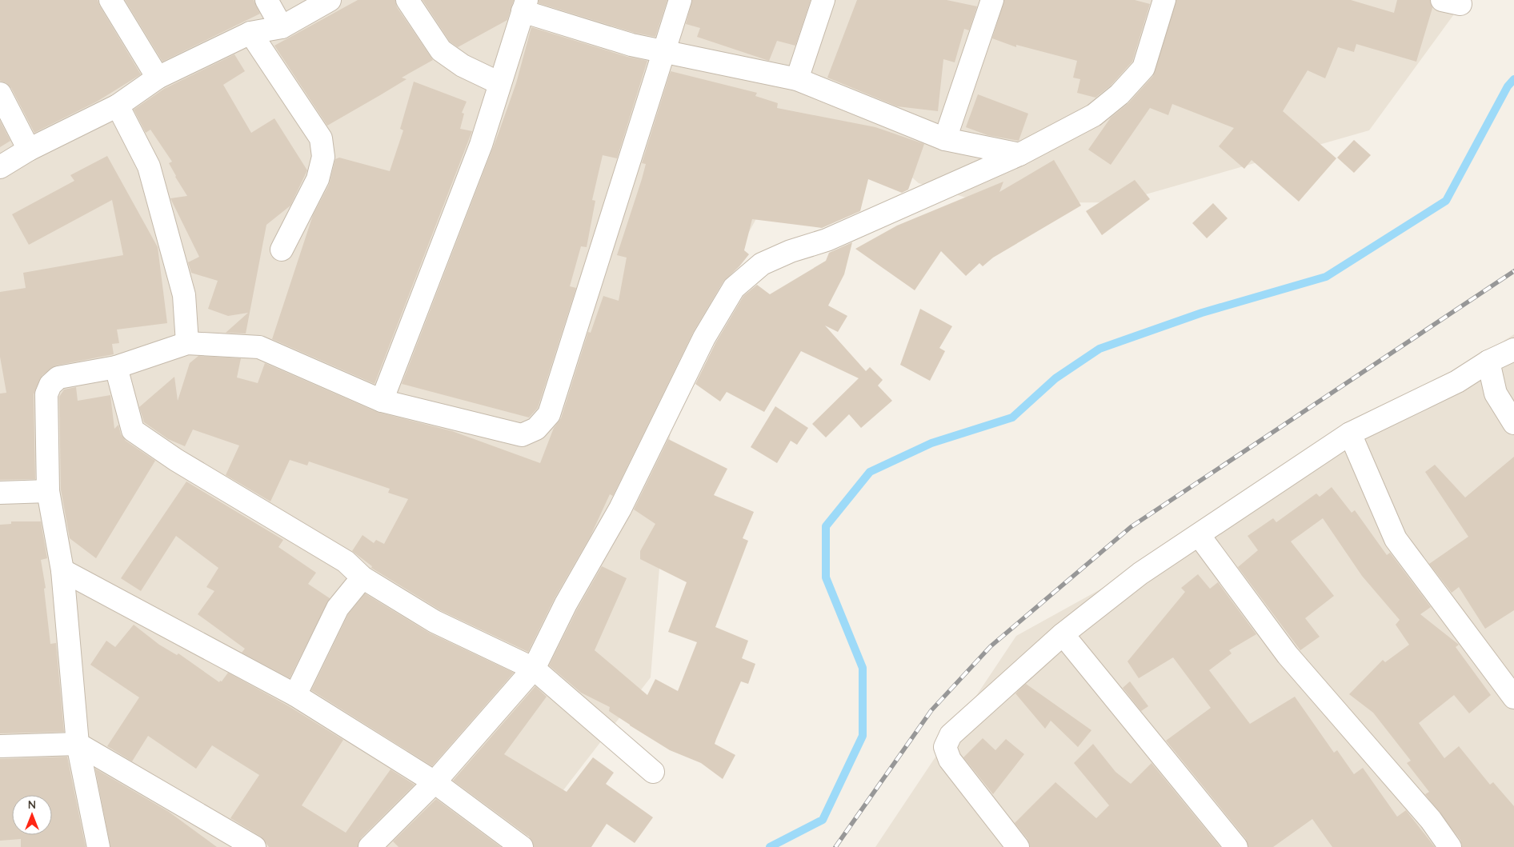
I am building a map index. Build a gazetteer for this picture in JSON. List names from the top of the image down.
{
  "north": "top"
}
